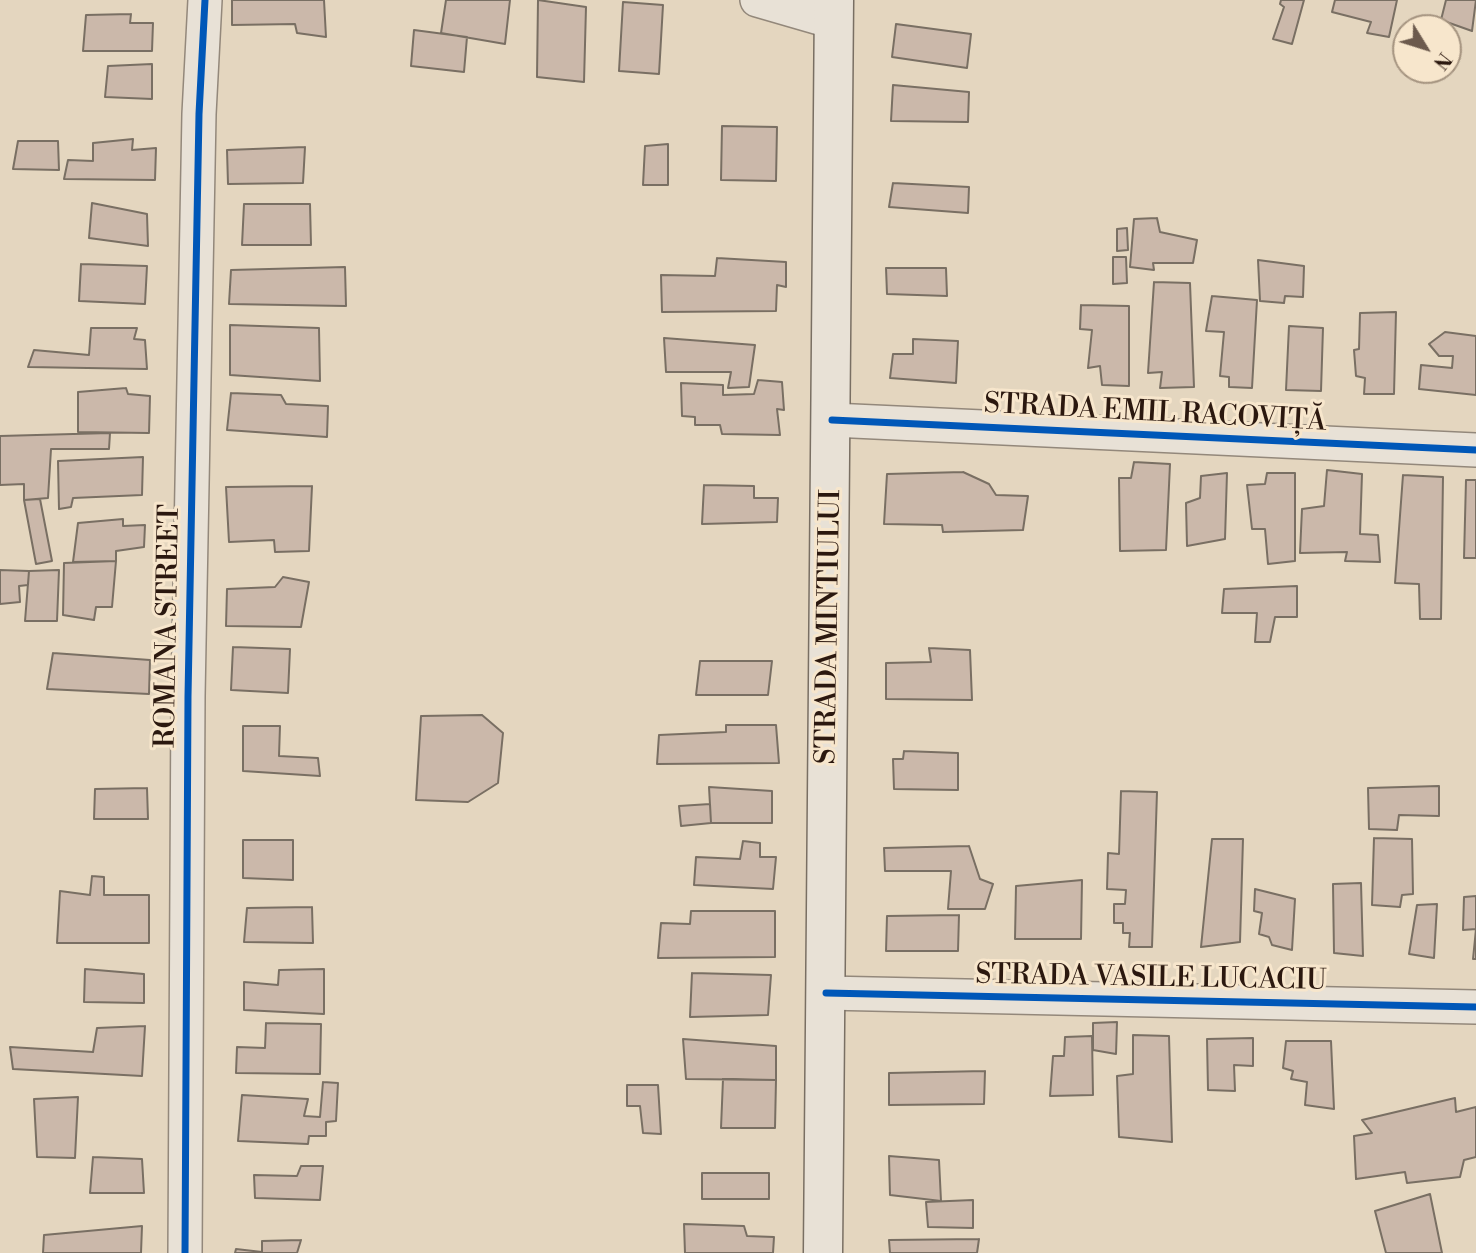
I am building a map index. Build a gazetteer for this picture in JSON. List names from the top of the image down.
{
  "streets": {
    "main road": ["STRADA MINTIULUI"],
    "street": ["STRADA EMIL RACOVIȚĂ", "ROMANA STREET", "STRADA VASILE LUCACIU"]
  },
  "crossings": [
    ["STRADA EMIL RACOVIȚĂ", "STRADA MINTIULUI"],
    ["STRADA MINTIULUI", "STRADA VASILE LUCACIU"]
  ],
  "north": "bottom right"
}
